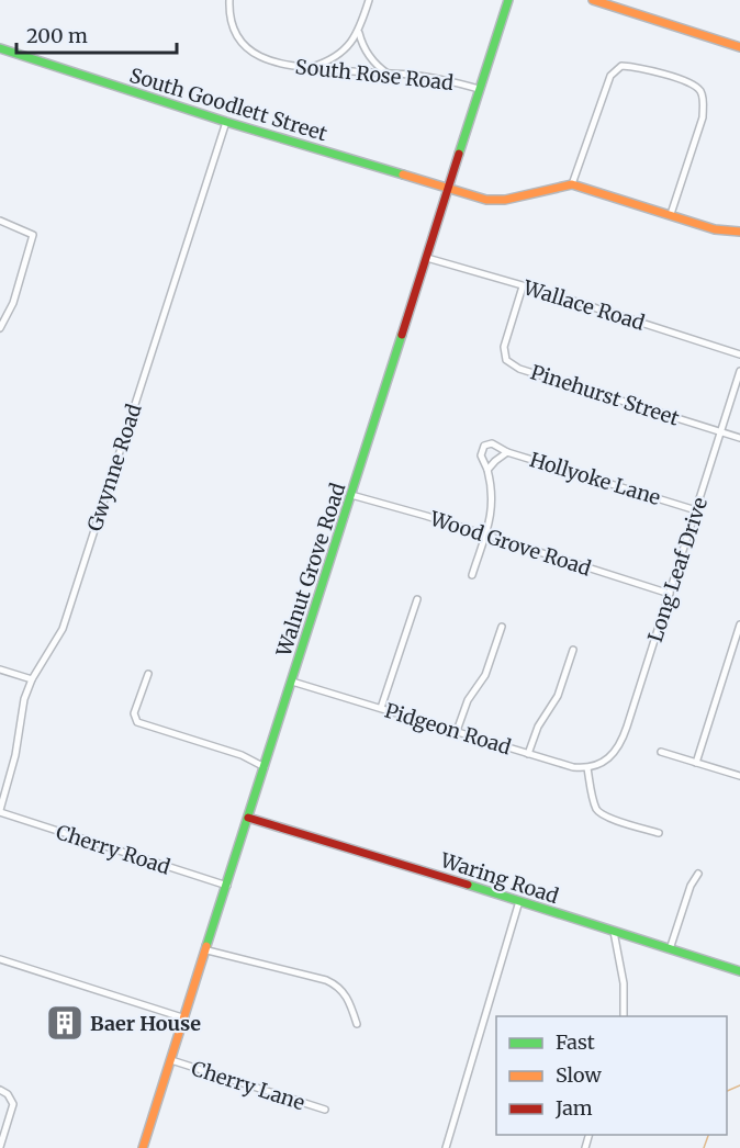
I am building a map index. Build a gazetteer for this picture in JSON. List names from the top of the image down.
{
  "streets": {
    "main road": ["South Goodlett Street", "Walnut Grove Road", "Waring Road"],
    "street": [
      "South Rose Road",
      "Wallace Road",
      "Pinehurst Street",
      "Gwynne Road",
      "Hollyoke Lane",
      "Wood Grove Road",
      "Long Leaf Drive",
      "Pidgeon Road",
      "Cherry Road",
      "Cherry Lane"
    ]
  },
  "crossings": [
    ["South Rose Road", "Walnut Grove Road"],
    ["South Goodlett Street", "Gwynne Road"],
    ["South Goodlett Street", "Walnut Grove Road"],
    ["Wallace Road", "Pinehurst Street"],
    ["Wallace Road", "Walnut Grove Road"],
    ["Pinehurst Street", "Long Leaf Drive"],
    ["Gwynne Road", "Cherry Road"],
    ["Hollyoke Lane", "Long Leaf Drive"],
    ["Wood Grove Road", "Walnut Grove Road"],
    ["Wood Grove Road", "Long Leaf Drive"],
    ["Walnut Grove Road", "Pidgeon Road"],
    ["Walnut Grove Road", "Cherry Road"],
    ["Walnut Grove Road", "Waring Road"],
    ["Walnut Grove Road", "Cherry Lane"],
    ["Long Leaf Drive", "Pidgeon Road"]
  ],
  "places": {
    "building": ["Baer House"]
  },
  "legend": ["Fast", "Slow", "Jam"],
  "scale_bar": "200 m"
}
